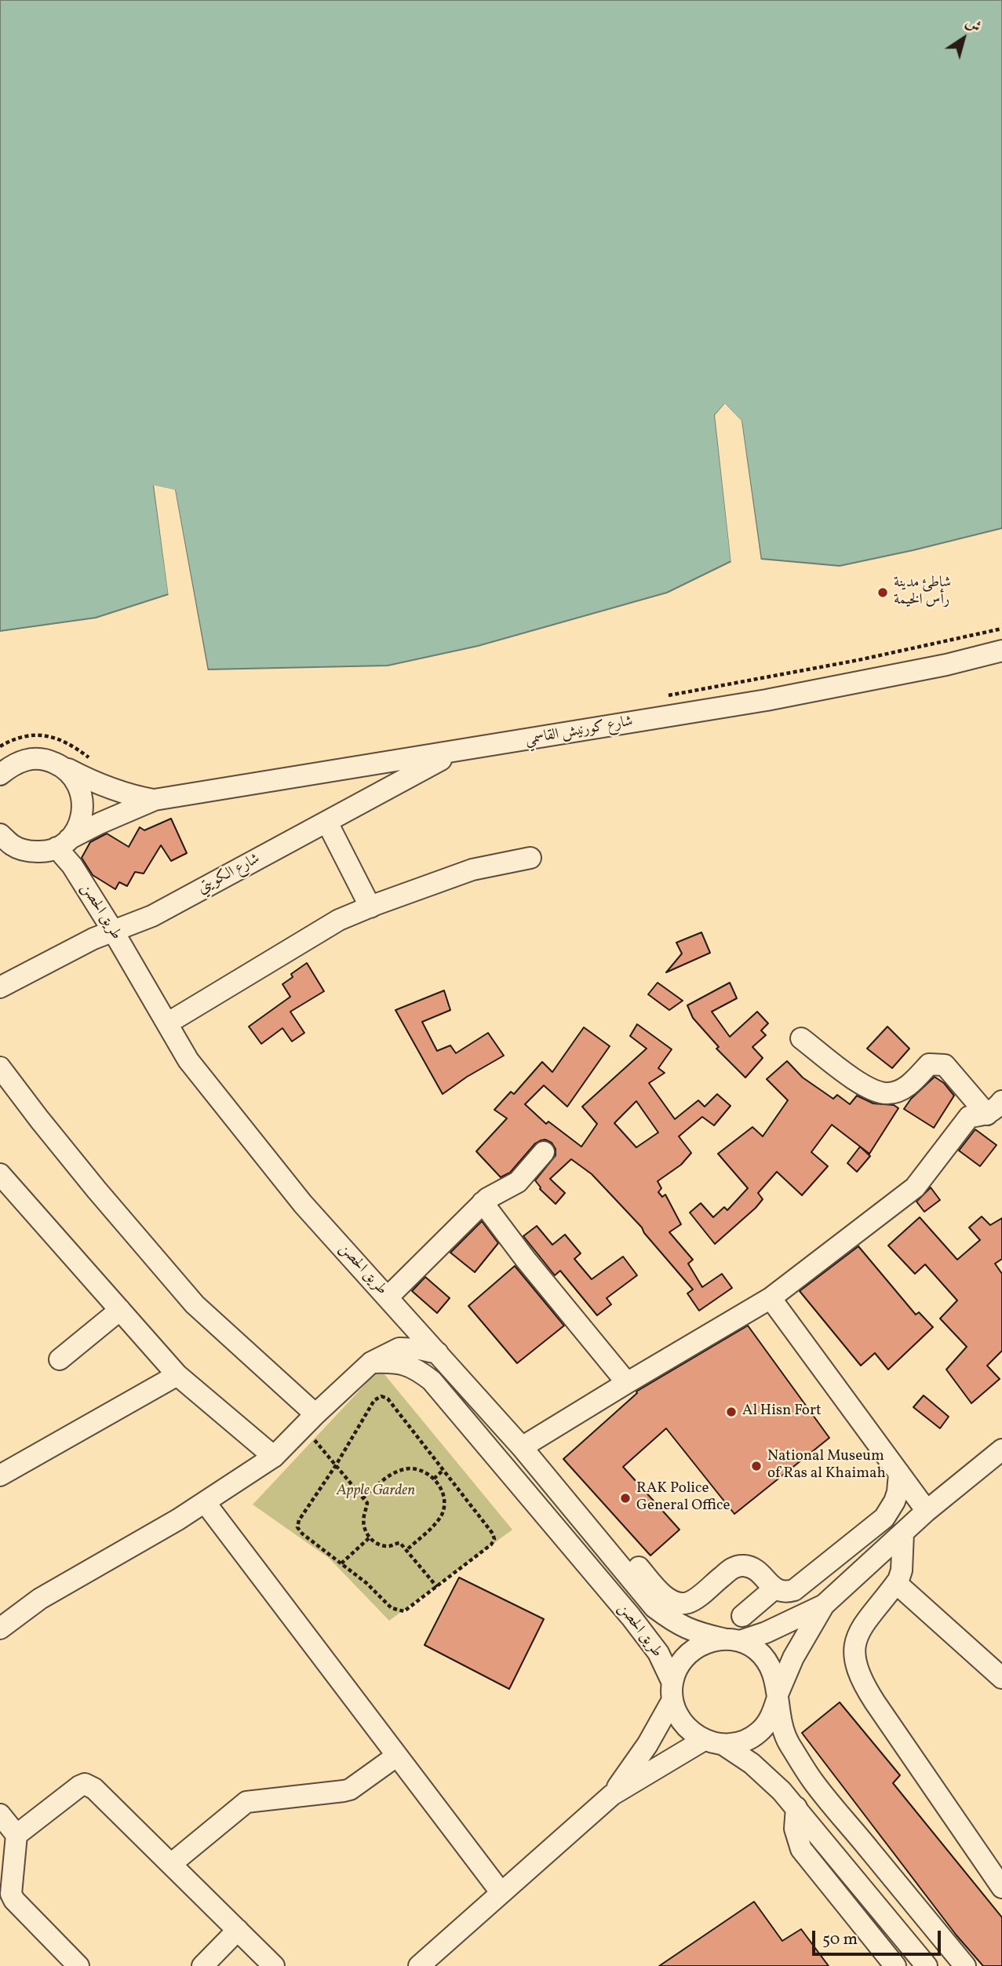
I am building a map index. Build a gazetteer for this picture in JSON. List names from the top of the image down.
{
  "streets": {
    "street": ["شارع كورنيش القاسمي", "شارع الكويتي", "طريق الحصن"]
  },
  "crossings": [
    ["شارع كورنيش القاسمي", "شارع الكويتي"],
    ["شارع كورنيش القاسمي", "طريق الحصن"],
    ["شارع الكويتي", "طريق الحصن"]
  ],
  "parks": ["Apple Garden"],
  "places": [
    "شاطئ مدينة رأس الخيمة",
    "Al Hisn Fort",
    "National Museum of Ras al Khaimah",
    "RAK Police General Office"
  ],
  "scale_bar": "50 m",
  "north": "top right"
}
